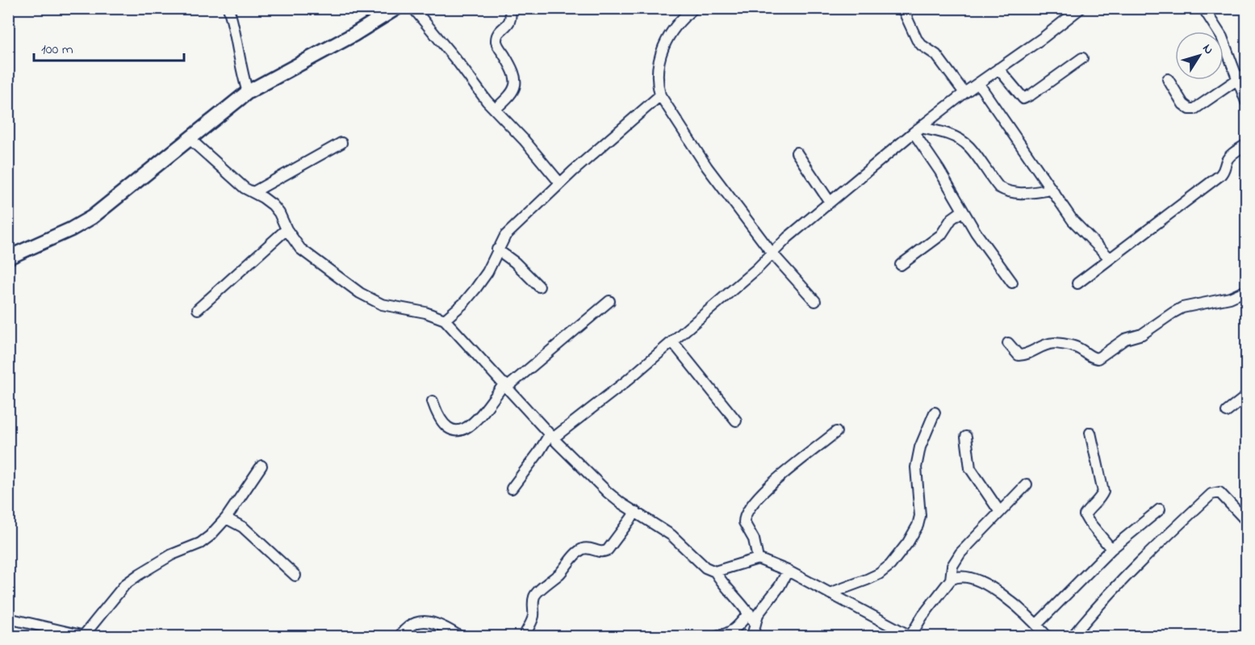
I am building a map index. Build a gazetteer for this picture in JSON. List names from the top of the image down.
{
  "scale_bar": "100 m",
  "north": "top right"
}
